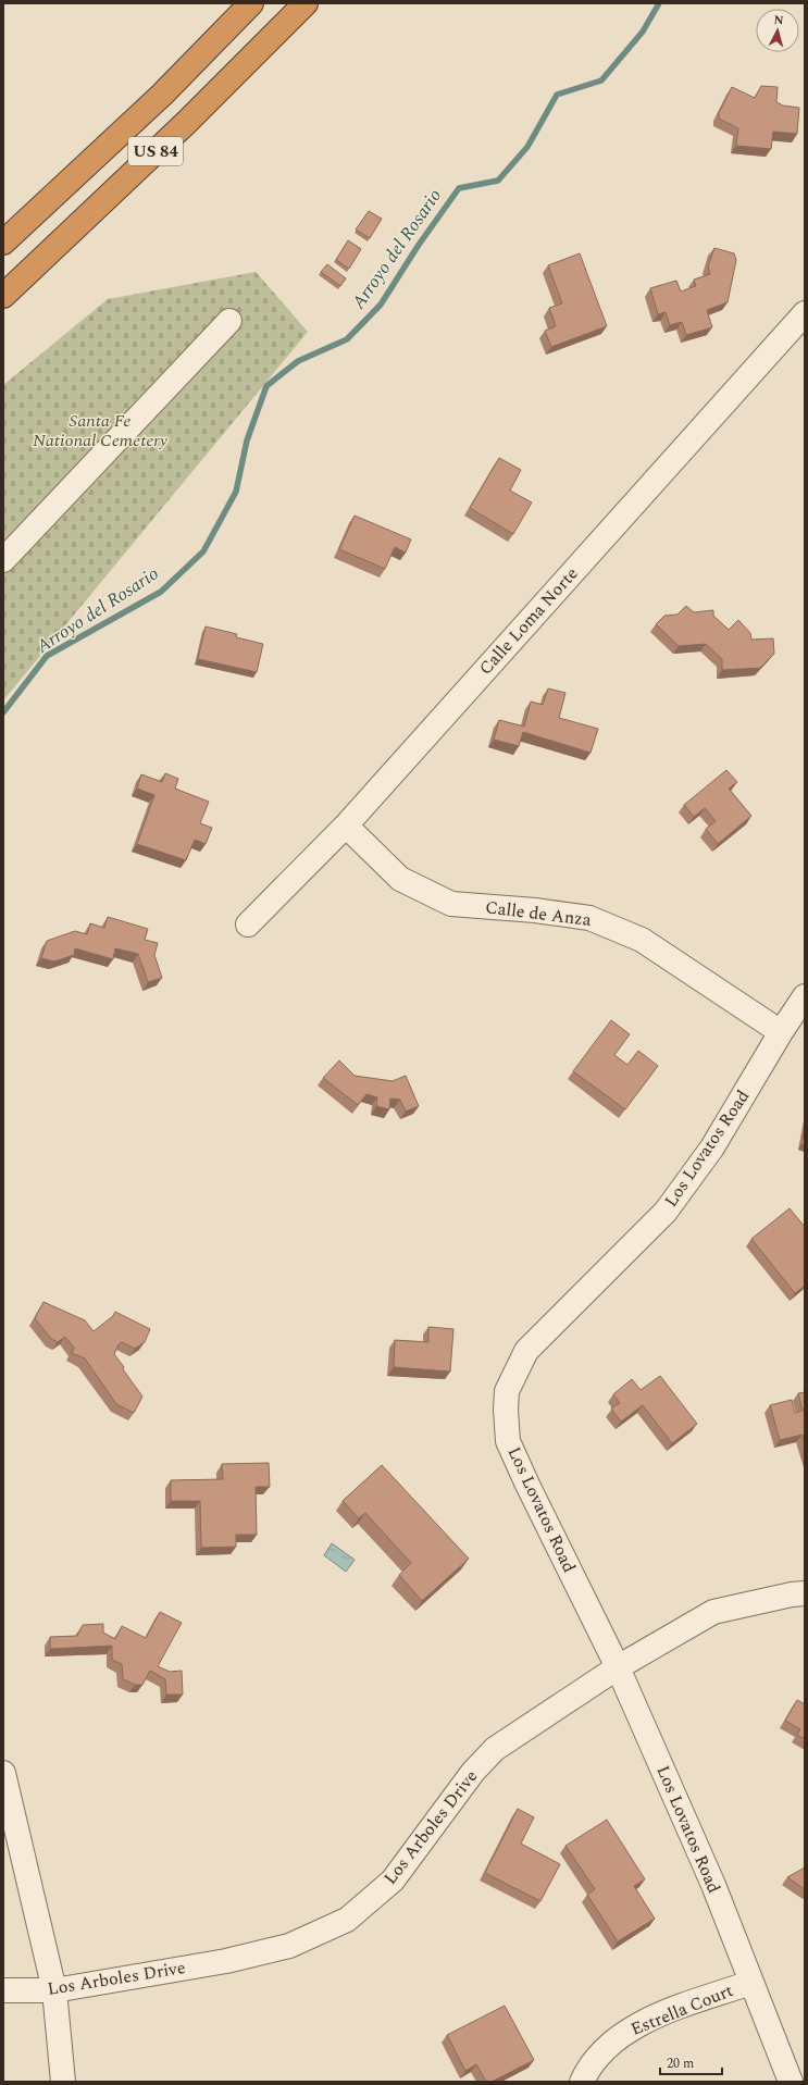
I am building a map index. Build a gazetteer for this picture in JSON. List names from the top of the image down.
{
  "streets": {
    "highway": ["US 84"],
    "street": [
      "Calle Loma Norte",
      "Calle de Anza",
      "Los Lovatos Road",
      "Los Arboles Drive",
      "Estrella Court"
    ]
  },
  "crossings": [
    ["Calle Loma Norte", "Calle de Anza"],
    ["Calle de Anza", "Los Lovatos Road"],
    ["Los Lovatos Road", "Los Arboles Drive"],
    ["Los Lovatos Road", "Estrella Court"]
  ],
  "water": ["Arroyo del Rosario"],
  "parks": ["Santa Fe National Cemetery"],
  "scale_bar": "20 m",
  "north": "top"
}
